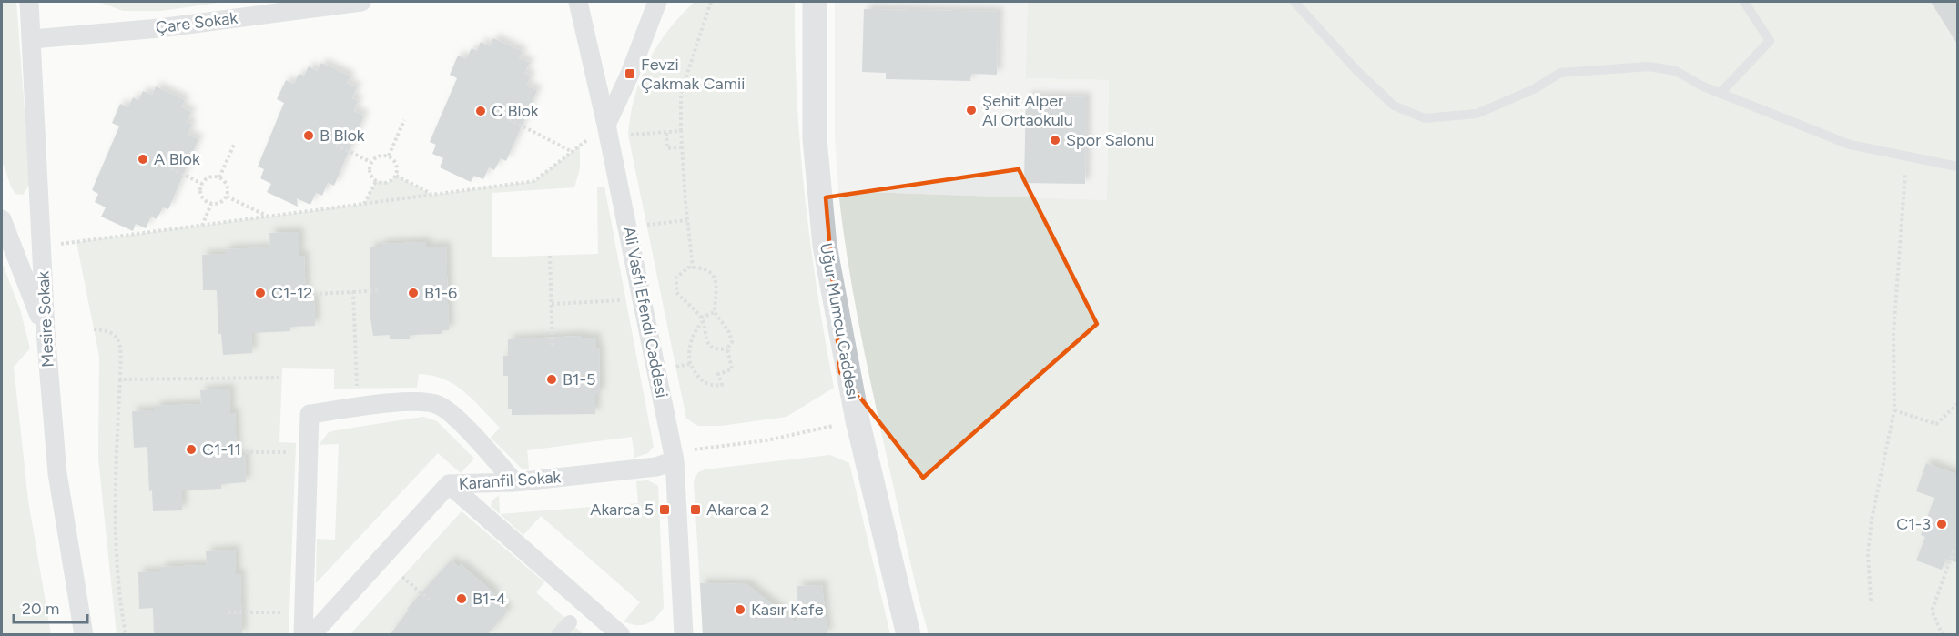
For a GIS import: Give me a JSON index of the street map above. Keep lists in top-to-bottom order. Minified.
{"streets":{"street":["Çare Sokak","Ali Vasfi Efendi Caddesi","Mesire Sokak","Uğur Mumcu Caddesi","Karanfil Sokak"]},"crossings":[["Çare Sokak","Mesire Sokak"],["Ali Vasfi Efendi Caddesi","Karanfil Sokak"]],"places":{"transit":["Fevzi Çakmak Camii","Akarca 5","Akarca 2"],"other":["Şehit Alper Al Ortaokulu","C Blok","B Blok","Spor Salonu","A Blok","C1-12","B1-6","B1-5","C1-11","C1-3","B1-4","Kasır Kafe"]},"scale_bar":"20 m"}
